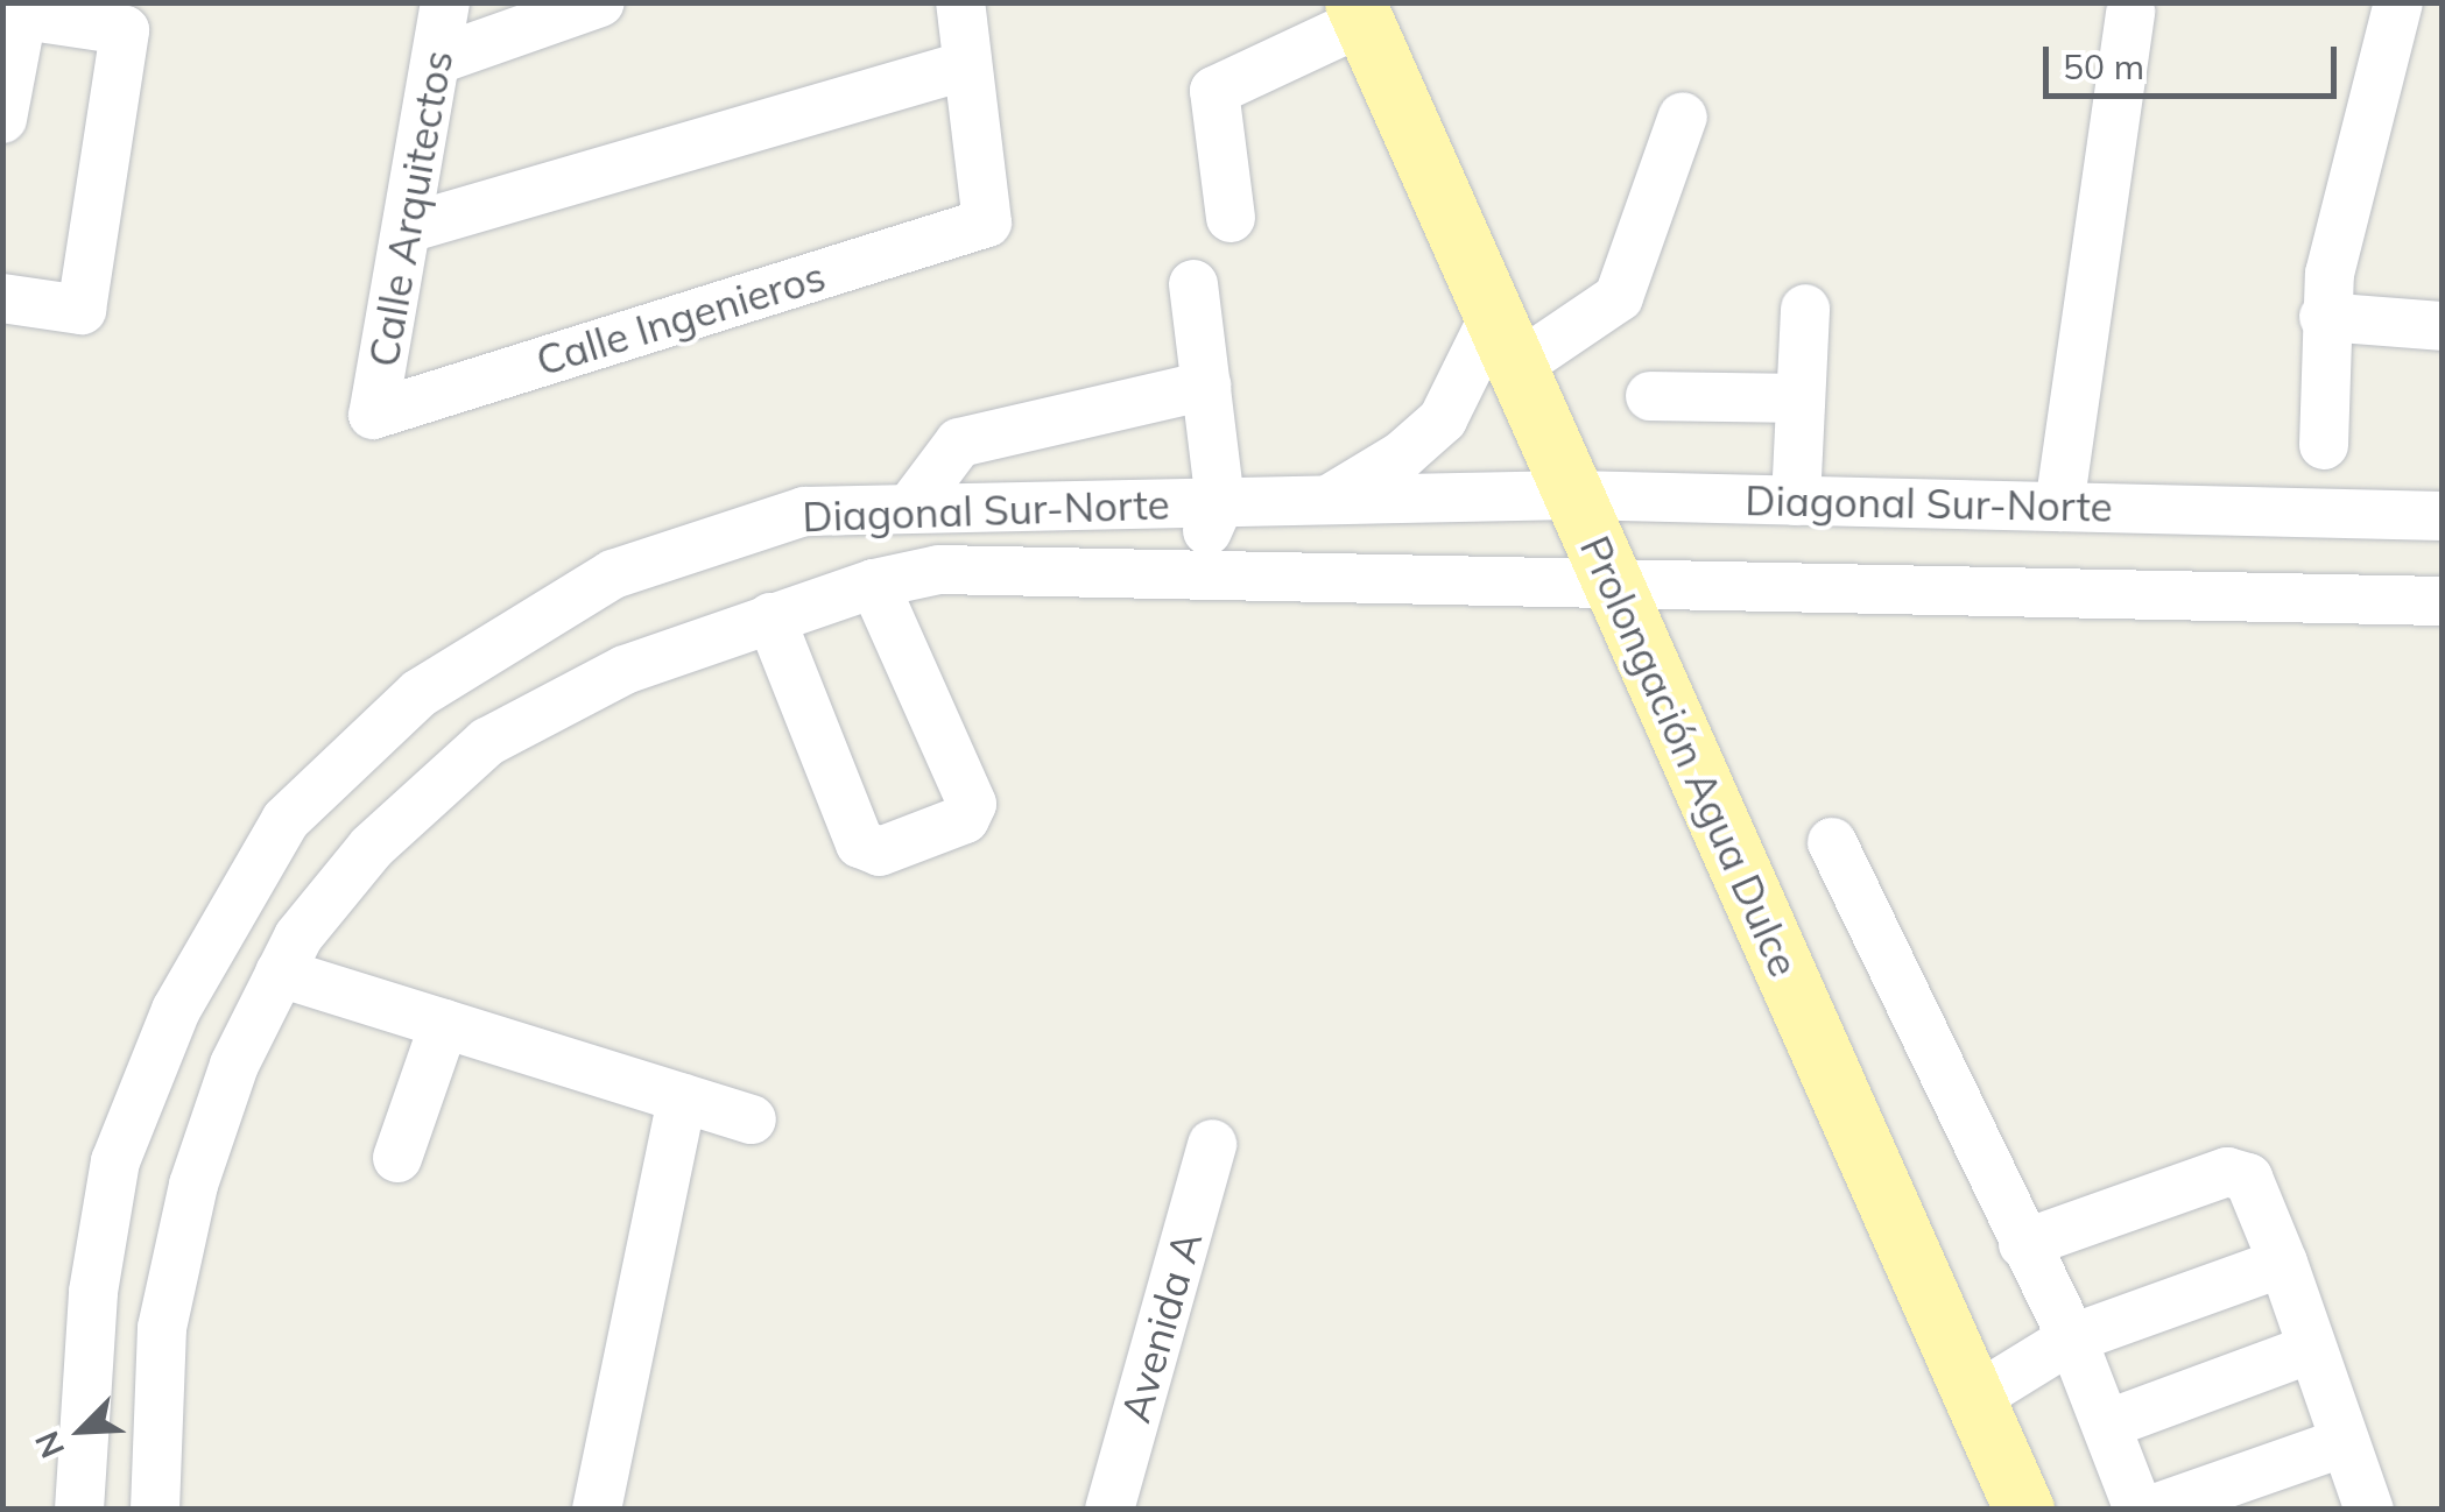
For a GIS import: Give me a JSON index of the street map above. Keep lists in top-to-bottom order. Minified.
{"streets":{"main road":["Prolongación Agua Dulce"],"street":["Calle Arquitectos","Calle Ingenieros","Diagonal Sur-Norte","Avenida A"]},"crossings":[["Calle Arquitectos","Calle Ingenieros"],["Diagonal Sur-Norte","Prolongación Agua Dulce"]],"scale_bar":"50 m","north":"bottom left"}
